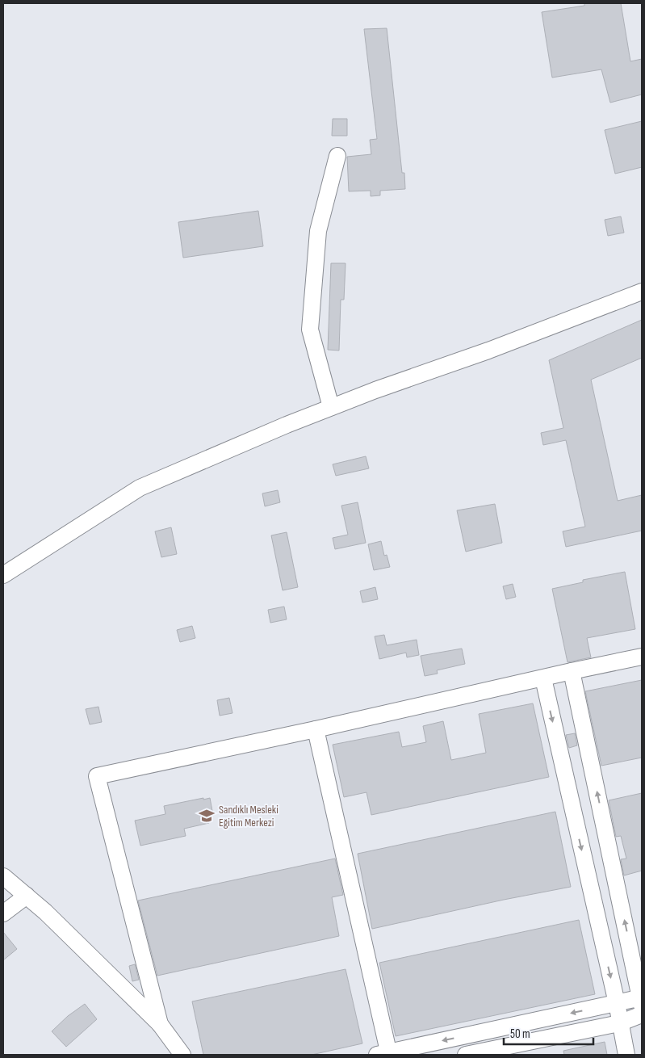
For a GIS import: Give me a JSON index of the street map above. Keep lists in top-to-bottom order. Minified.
{"places":{"school or university":["Sandıklı Mesleki Eğitim Merkezi"]},"scale_bar":"50 m"}
